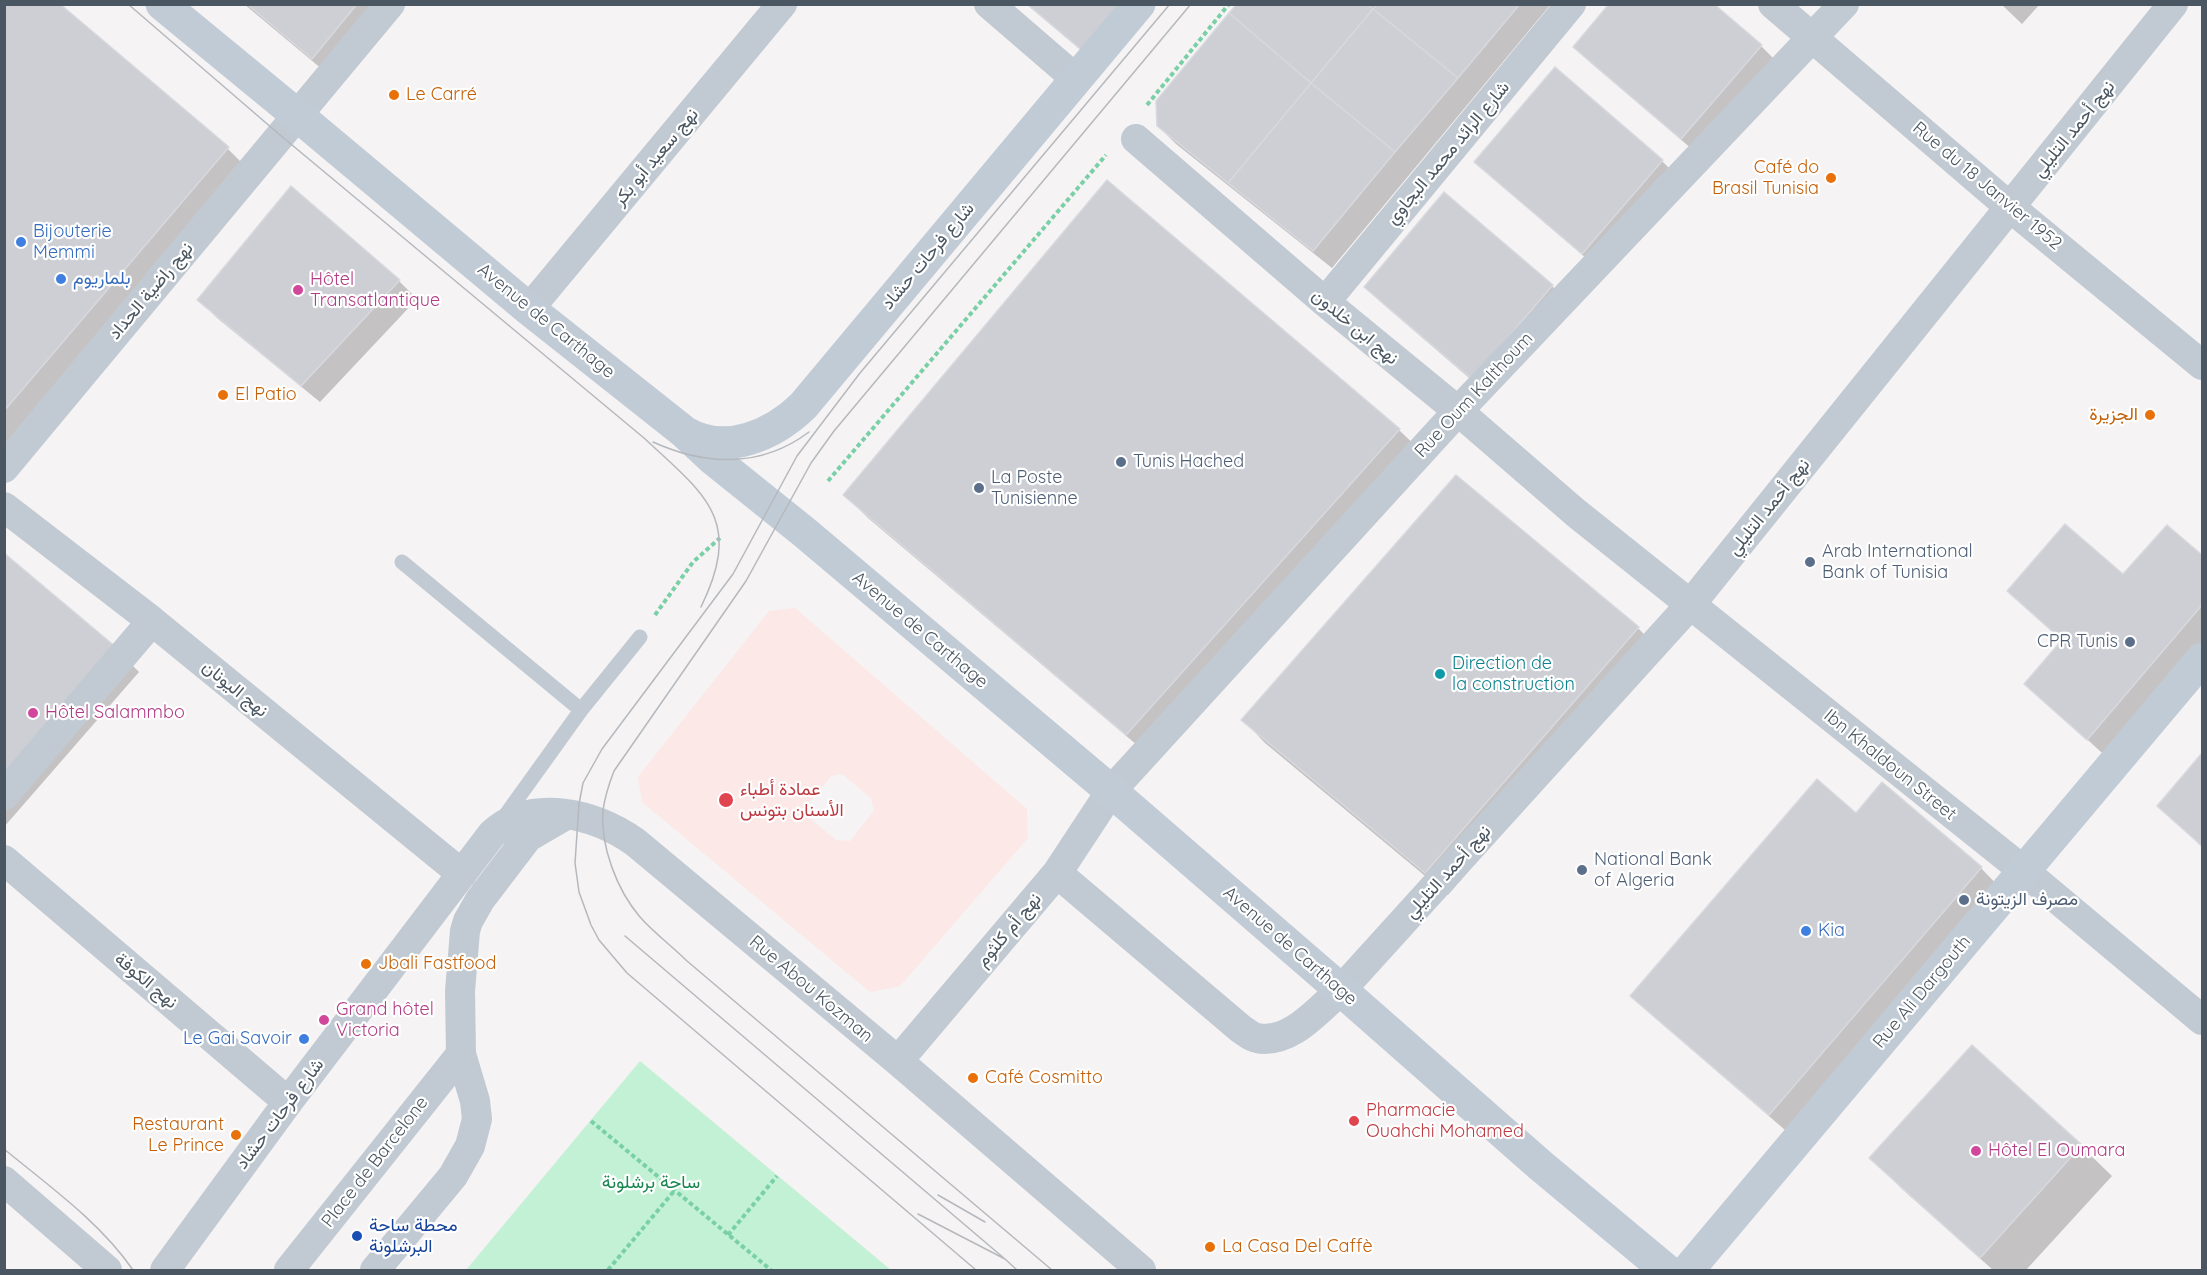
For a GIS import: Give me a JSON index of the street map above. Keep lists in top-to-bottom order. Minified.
{"streets":{"street":["نهج أحمد التليلي","شارع الرائد محمد البجاوي","نهج سعيد أبو بكر","Rue du 18 Janvier 1952","شارع فرحات حشاد","نهج راضية الحداد","Avenue de Carthage","نهج ابن خلدون","Rue Oum Kalthoum","نهج اليونان","Ibn Khaldoun Street","نهج أم كلثوم","نهج الكوفة","Rue Abou Kozman","Rue Ali Dargouth","Place de Barcelone"]},"crossings":[["نهج أحمد التليلي","Rue du 18 Janvier 1952"],["نهج أحمد التليلي","Avenue de Carthage"],["نهج أحمد التليلي","Ibn Khaldoun Street"],["نهج أحمد التليلي","نهج أم كلثوم"],["شارع الرائد محمد البجاوي","نهج ابن خلدون"],["نهج سعيد أبو بكر","Avenue de Carthage"],["Rue du 18 Janvier 1952","Rue Oum Kalthoum"],["شارع فرحات حشاد","Avenue de Carthage"],["شارع فرحات حشاد","نهج اليونان"],["شارع فرحات حشاد","نهج الكوفة"],["شارع فرحات حشاد","Rue Abou Kozman"],["نهج راضية الحداد","Avenue de Carthage"],["Avenue de Carthage","Rue Oum Kalthoum"],["Avenue de Carthage","نهج أم كلثوم"],["نهج ابن خلدون","Rue Oum Kalthoum"],["نهج ابن خلدون","Ibn Khaldoun Street"],["Rue Oum Kalthoum","نهج أم كلثوم"],["نهج اليونان","Rue Abou Kozman"],["Ibn Khaldoun Street","Rue Ali Dargouth"],["نهج أم كلثوم","Rue Abou Kozman"]],"parks":["ساحة برشلونة"],"places":["Le Carré","Café do Brasil Tunisia","Bijouterie Memmi","بلماريوم","Hôtel Transatlantique","El Patio","الجزيرة","Tunis Hached","La Poste Tunisienne","Arab International Bank of Tunisia","CPR Tunis","Direction de la construction","Hôtel Salammbo","عمادة أطباء الأسنان بتونس","National Bank of Algeria","مصرف الزيتونة","Kia","Jbali Fastfood","Grand hôtel Victoria","Le Gai Savoir","Café Cosmitto","Pharmacie Ouahchi Mohamed","Restaurant Le Prince","Hôtel El Oumara","محطة ساحة البرشلونة","La Casa Del Caffè"]}
